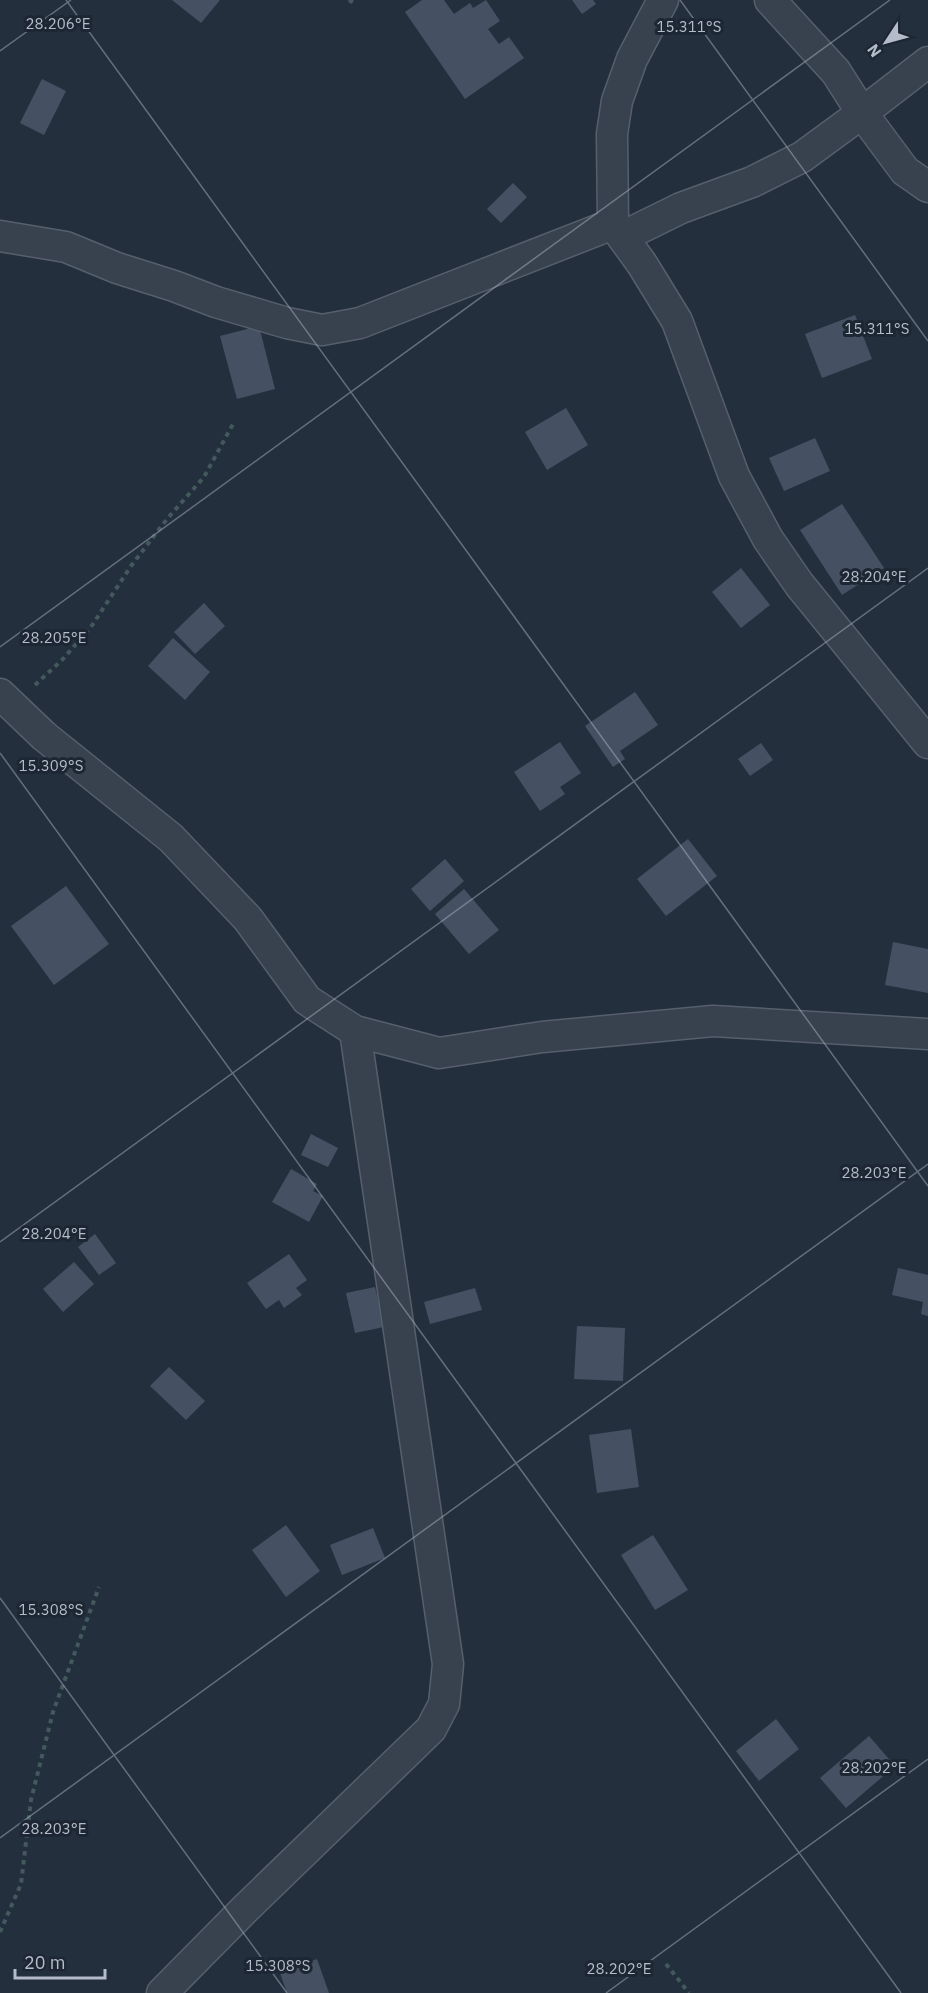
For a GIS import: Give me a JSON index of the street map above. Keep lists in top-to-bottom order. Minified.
{"scale_bar":"20 m","north":"bottom left","coordinates":["28.206°E","15.311°S","28.204°E","28.205°E","15.309°S","28.203°E","15.308°S","28.202°E"]}
